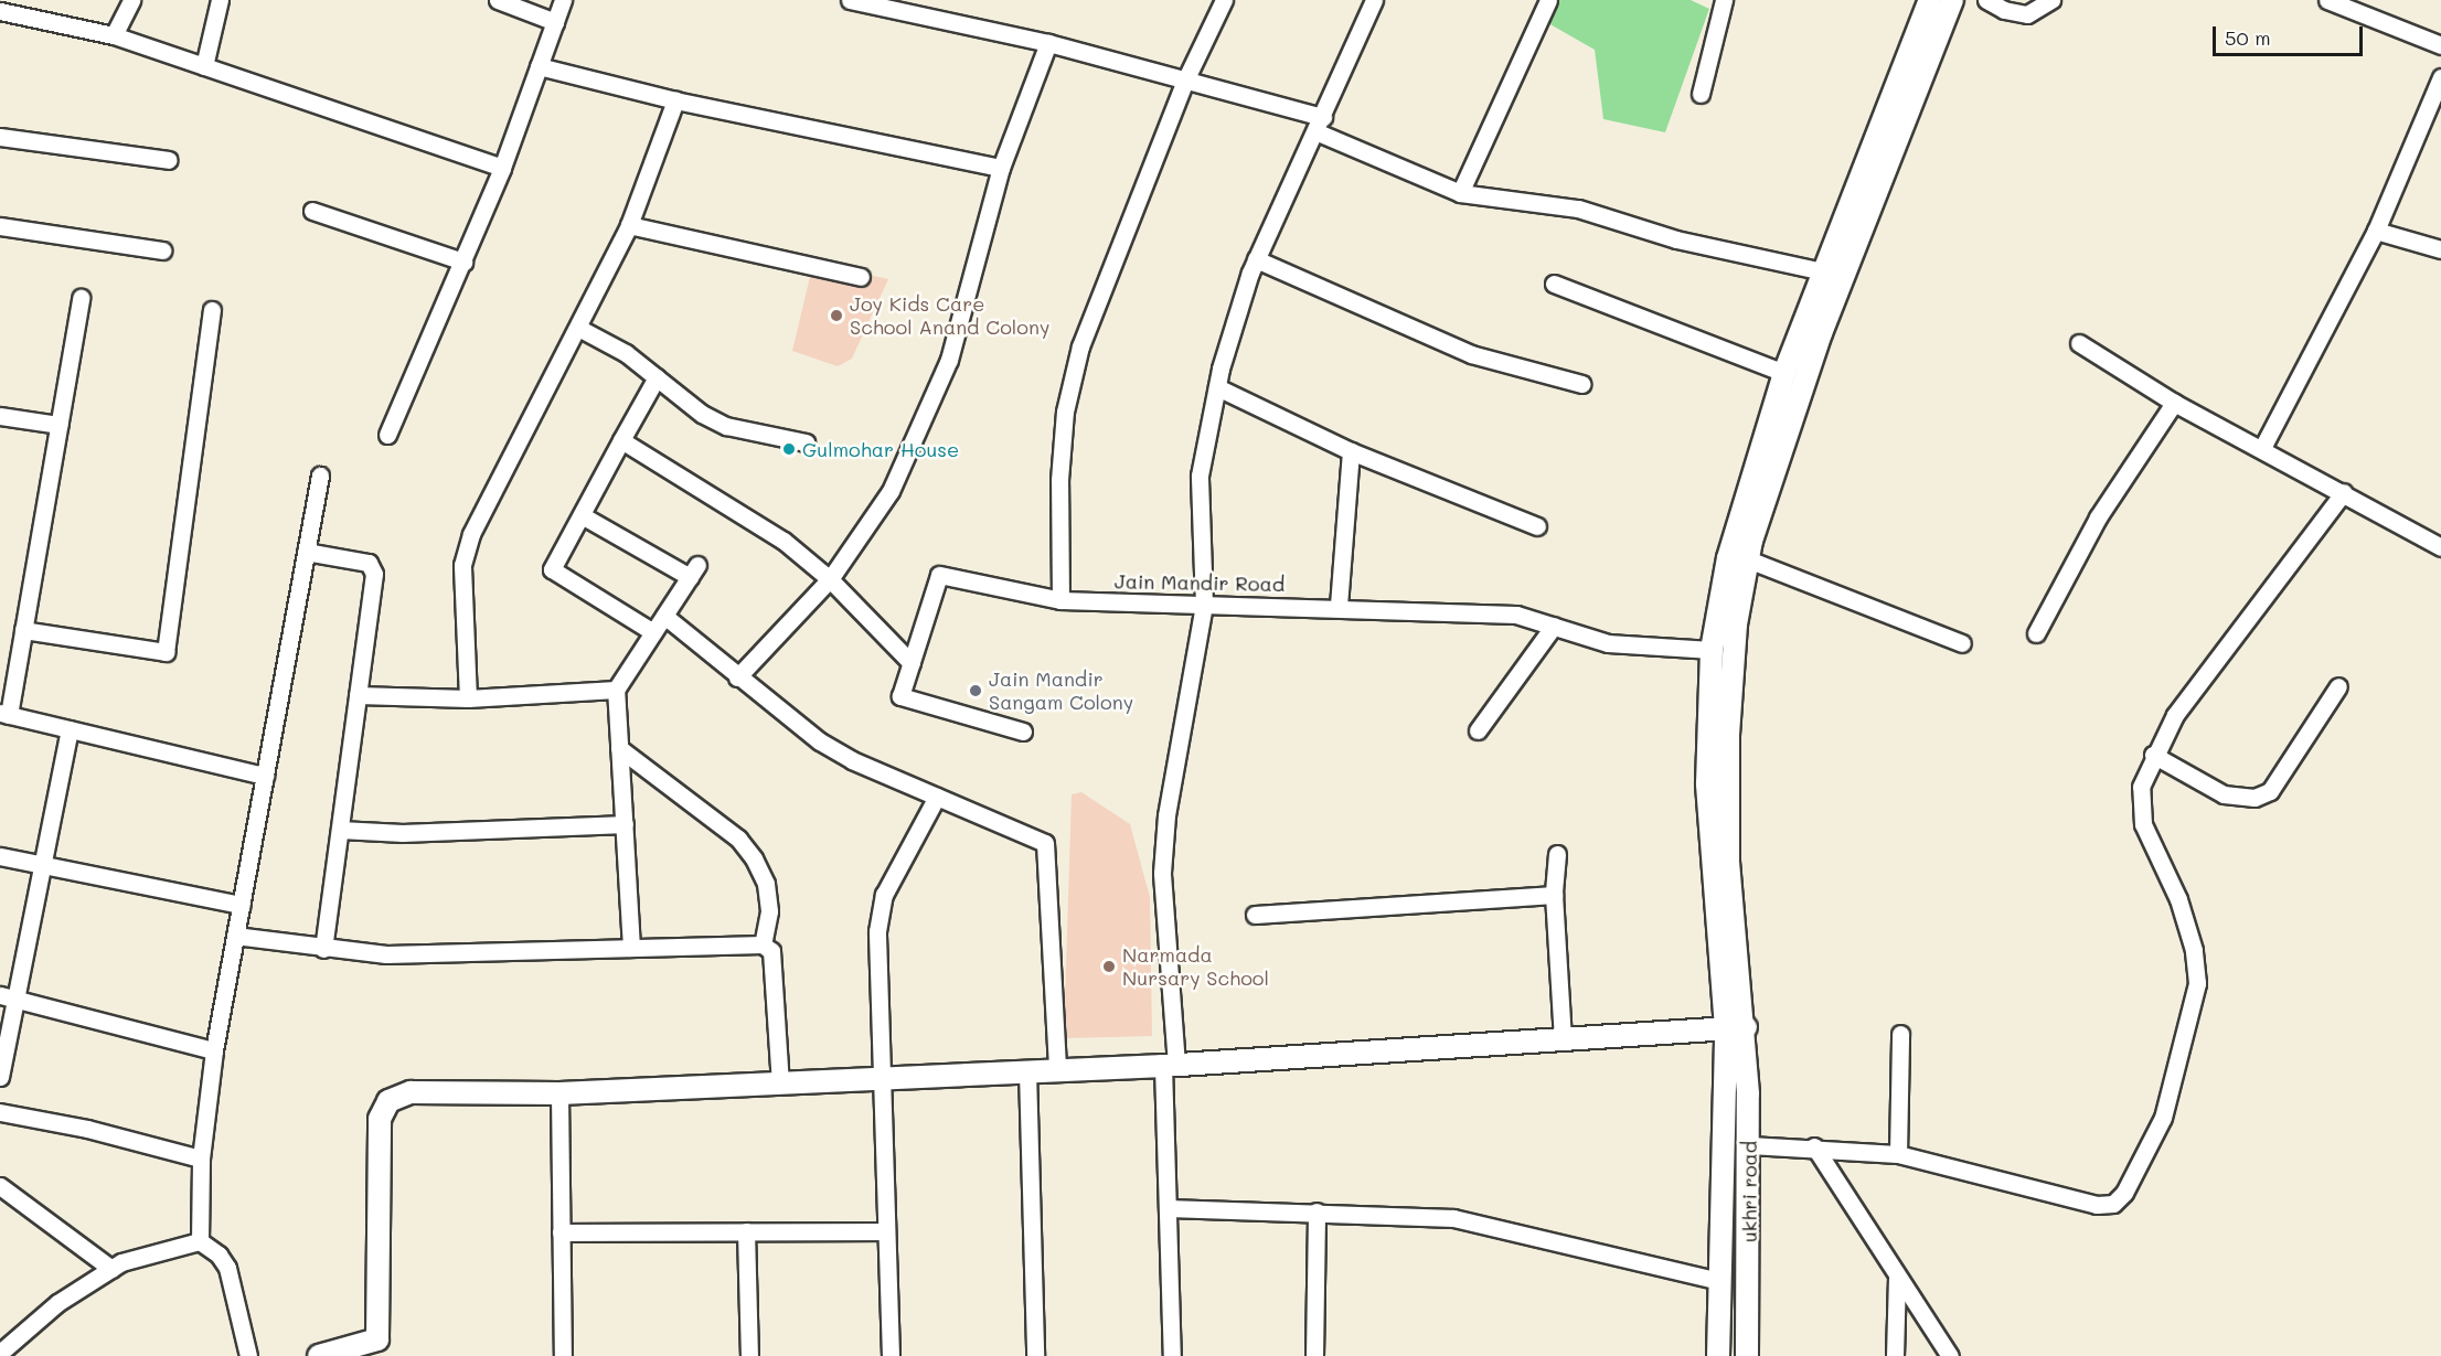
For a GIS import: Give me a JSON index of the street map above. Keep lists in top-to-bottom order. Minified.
{"streets":{"street":["Jain Mandir Road","ukhri road"]},"places":["Joy Kids Care School Anand Colony","Gulmohar House","Jain Mandir Sangam Colony","Narmada Nursary School"],"scale_bar":"50 m"}
